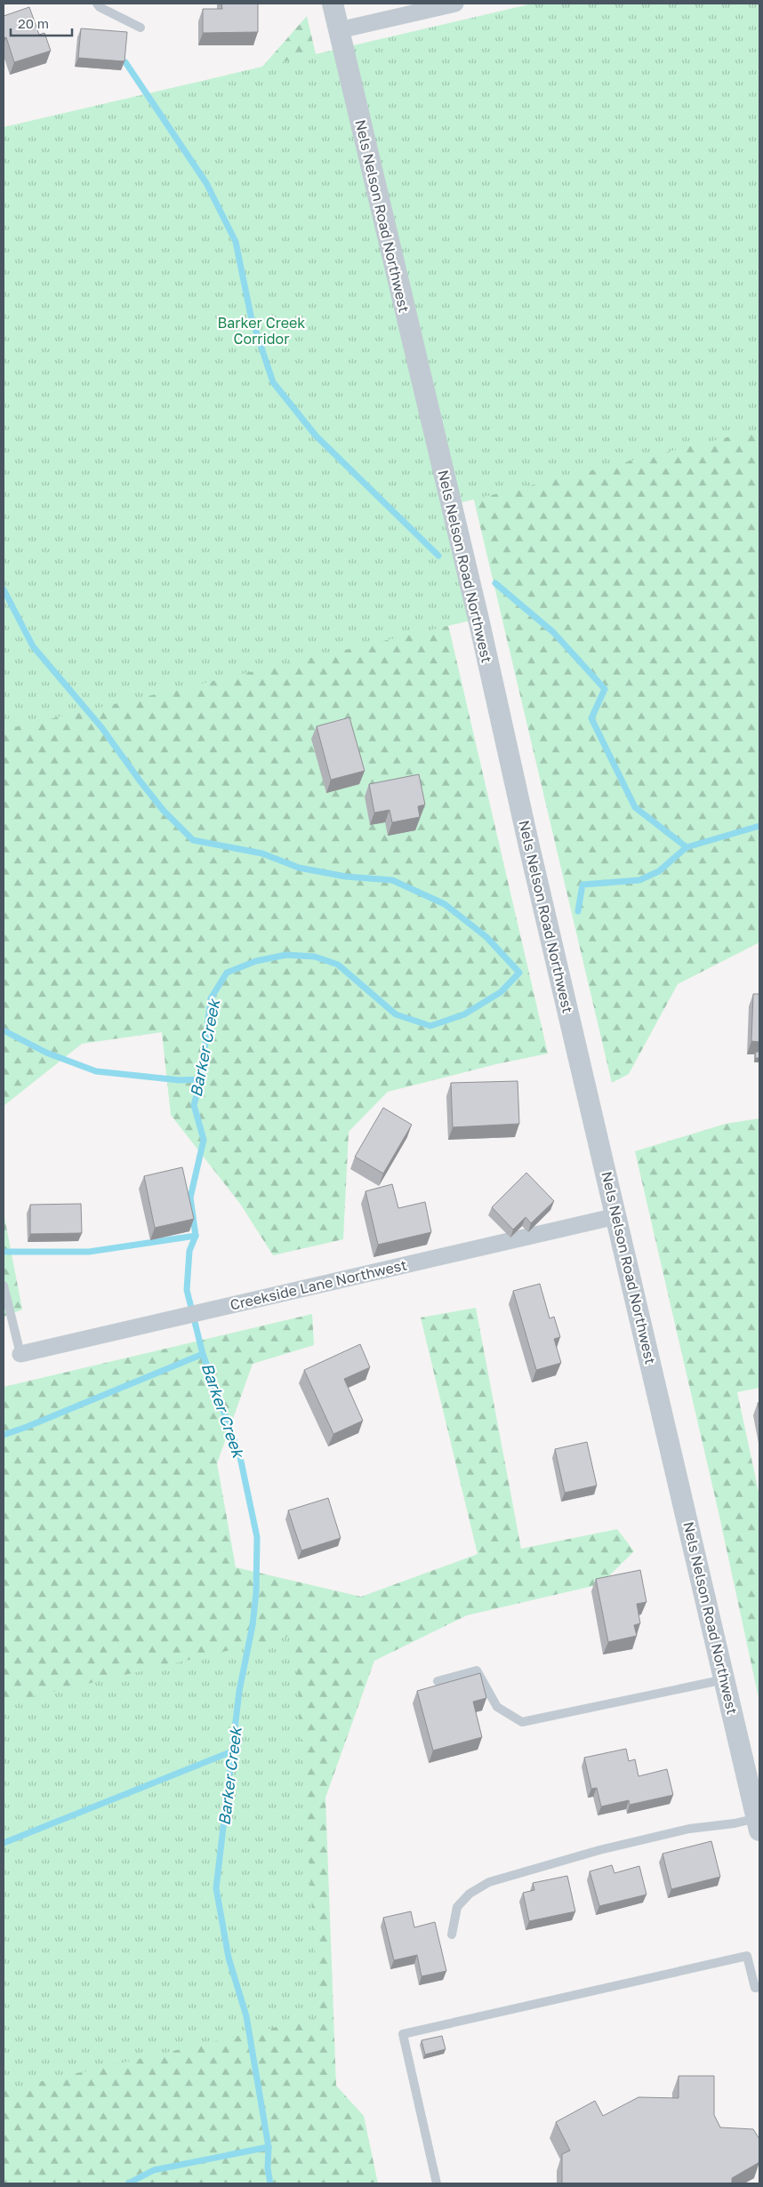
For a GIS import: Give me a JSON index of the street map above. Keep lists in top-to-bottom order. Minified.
{"streets":{"street":["Nels Nelson Road Northwest","Creekside Lane Northwest"]},"crossings":[["Nels Nelson Road Northwest","Creekside Lane Northwest"]],"water":["Barker Creek"],"parks":["Barker Creek Corridor"],"scale_bar":"20 m"}
